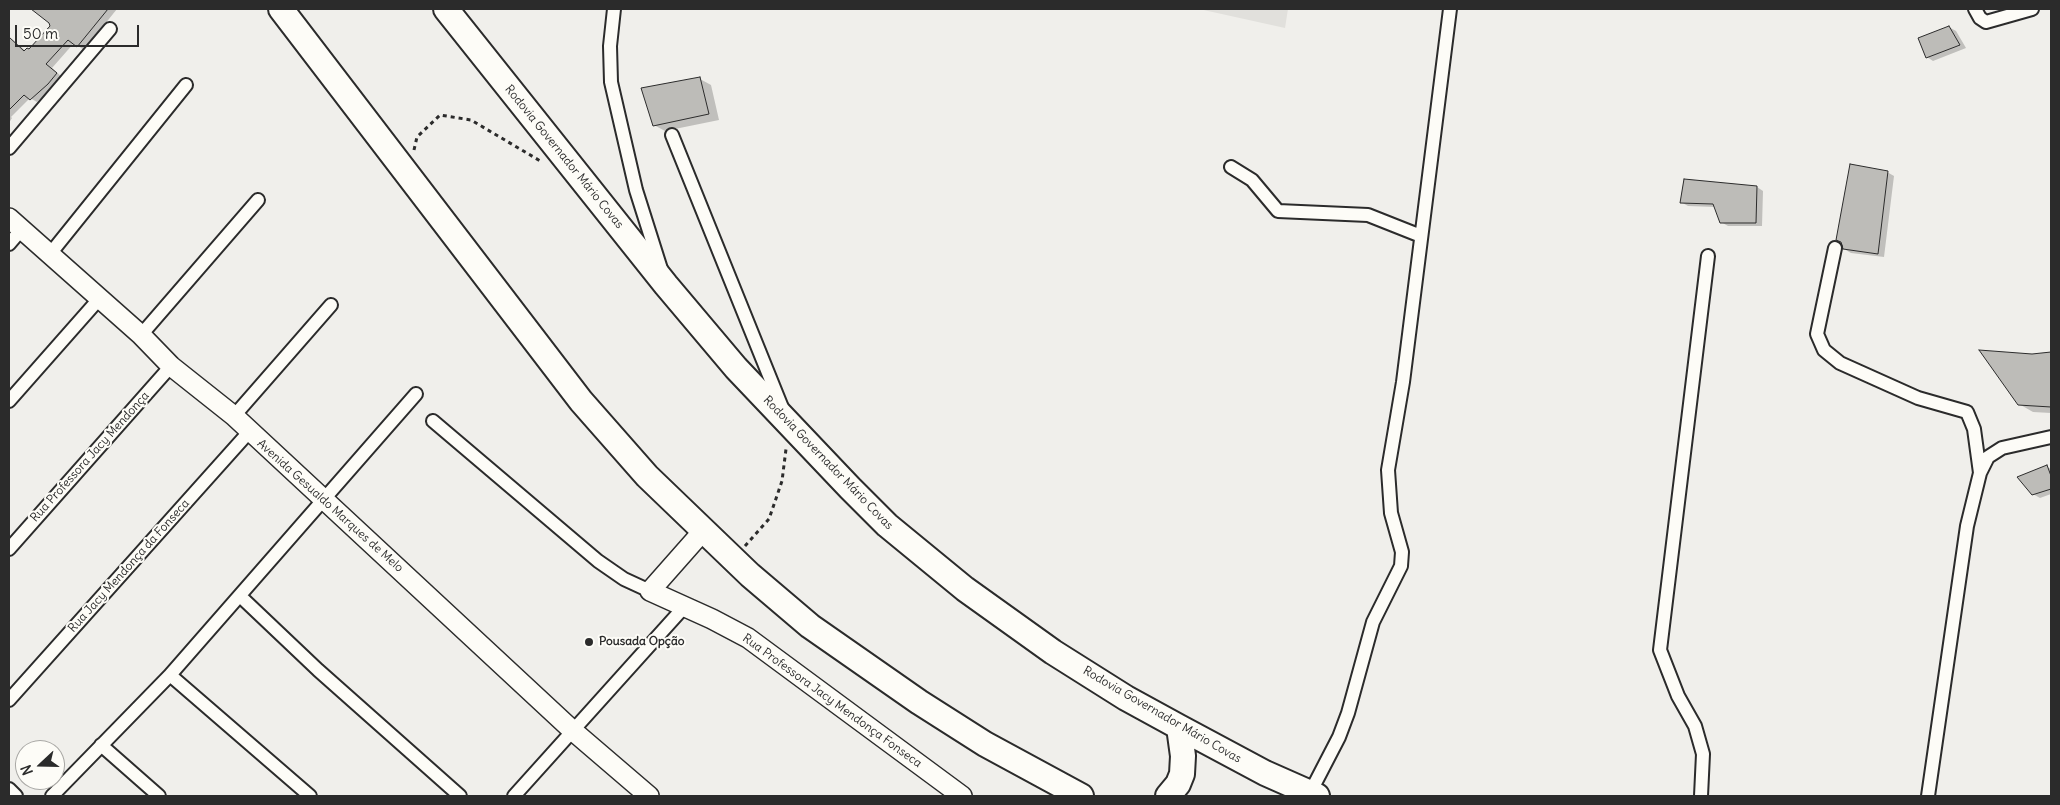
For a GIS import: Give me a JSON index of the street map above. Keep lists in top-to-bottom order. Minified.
{"streets":{"highway":["Rodovia Governador Mário Covas"],"street":["Rua Professora Jacy Mendonça","Avenida Gesualdo Marques de Melo","Rua Jacy Mendonça da Fonseca","Rua Professora Jacy Mendonça Fonseca"]},"crossings":[["Rua Professora Jacy Mendonça","Avenida Gesualdo Marques de Melo"],["Avenida Gesualdo Marques de Melo","Rua Jacy Mendonça da Fonseca"]],"places":["Pousada Opção"],"scale_bar":"50 m","north":"left"}
